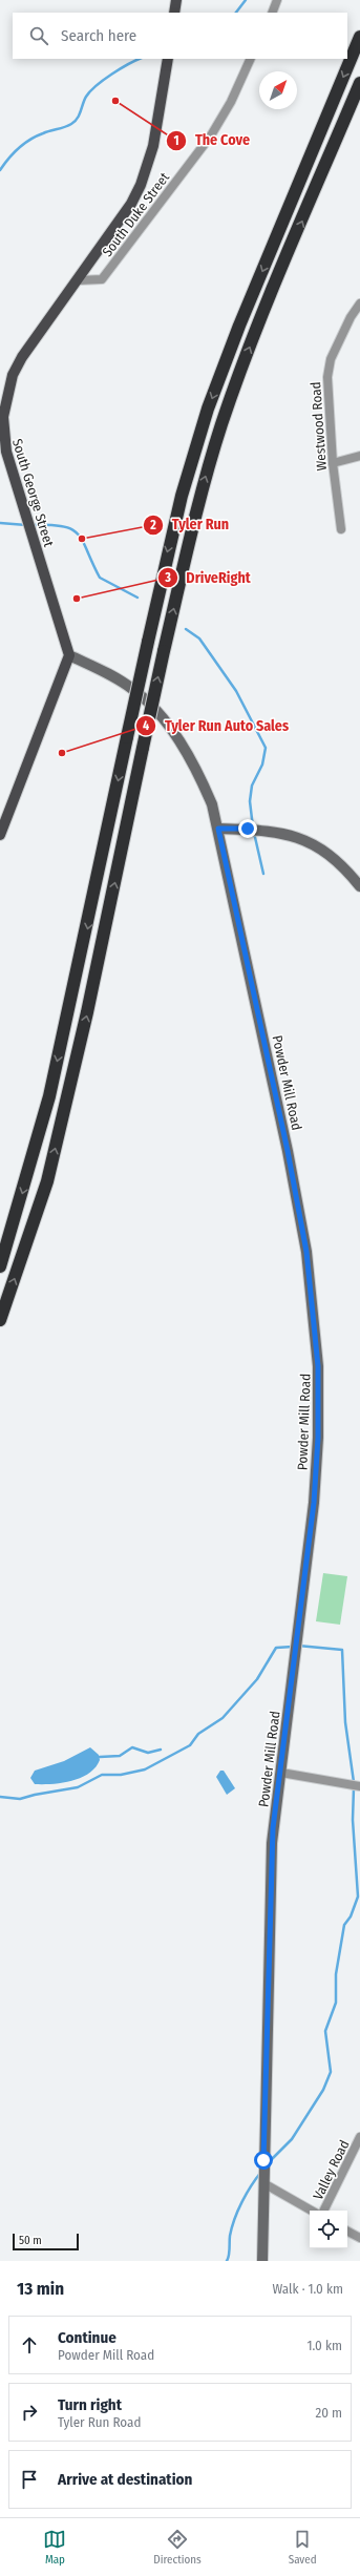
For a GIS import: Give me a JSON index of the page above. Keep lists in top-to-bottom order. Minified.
{"streets":{"main road":["South George Street"],"street":["South Duke Street","Westwood Road","Powder Mill Road","Valley Road"]},"crossings":[["South Duke Street","South George Street"],["South George Street","Powder Mill Road"]],"places":["The Cove","Tyler Run","DriveRight","Tyler Run Auto Sales"],"scale_bar":"50 m","north":"top right","page":{"search":"Search here","scale":"50 m","heading":["13 min","Walk · 1.0 km"],"list":[["Continue","Powder Mill Road","1.0 km"],["Turn right","Tyler Run Road","20 m"],"Arrive at destination"],"nav":["Map","Directions","Saved"]}}
